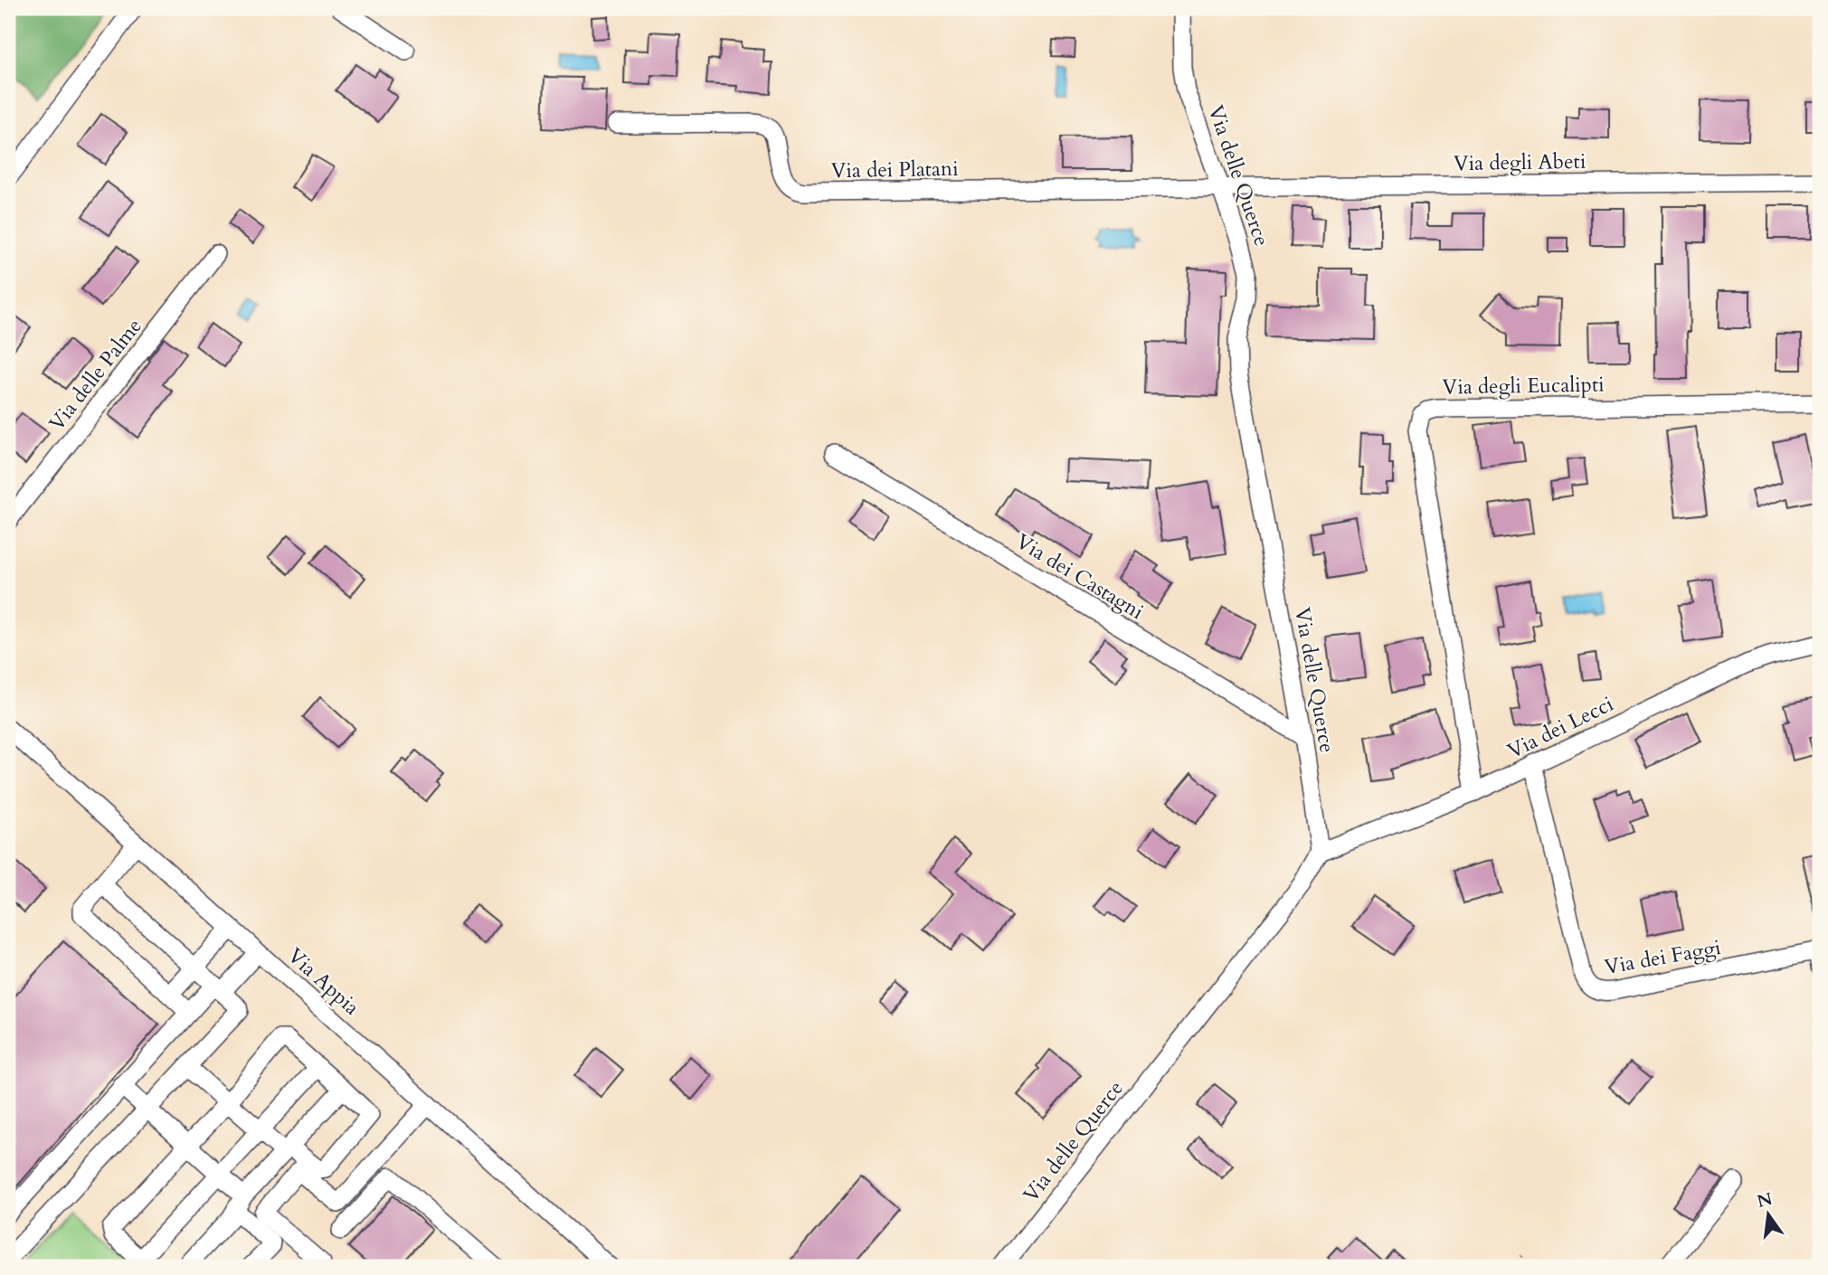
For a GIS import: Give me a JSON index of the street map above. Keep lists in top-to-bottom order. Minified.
{"streets":{"street":["Via degli Abeti","Via dei Platani","Via delle Querce","Via delle Palme","Via degli Eucalipti","Via dei Castagni","Via dei Lecci","Via dei Faggi","Via Appia"]},"crossings":[["Via degli Abeti","Via dei Platani"],["Via degli Abeti","Via delle Querce"],["Via dei Platani","Via delle Querce"],["Via delle Querce","Via dei Castagni"],["Via delle Querce","Via dei Lecci"],["Via degli Eucalipti","Via dei Lecci"],["Via dei Lecci","Via dei Faggi"]],"north":"top"}
